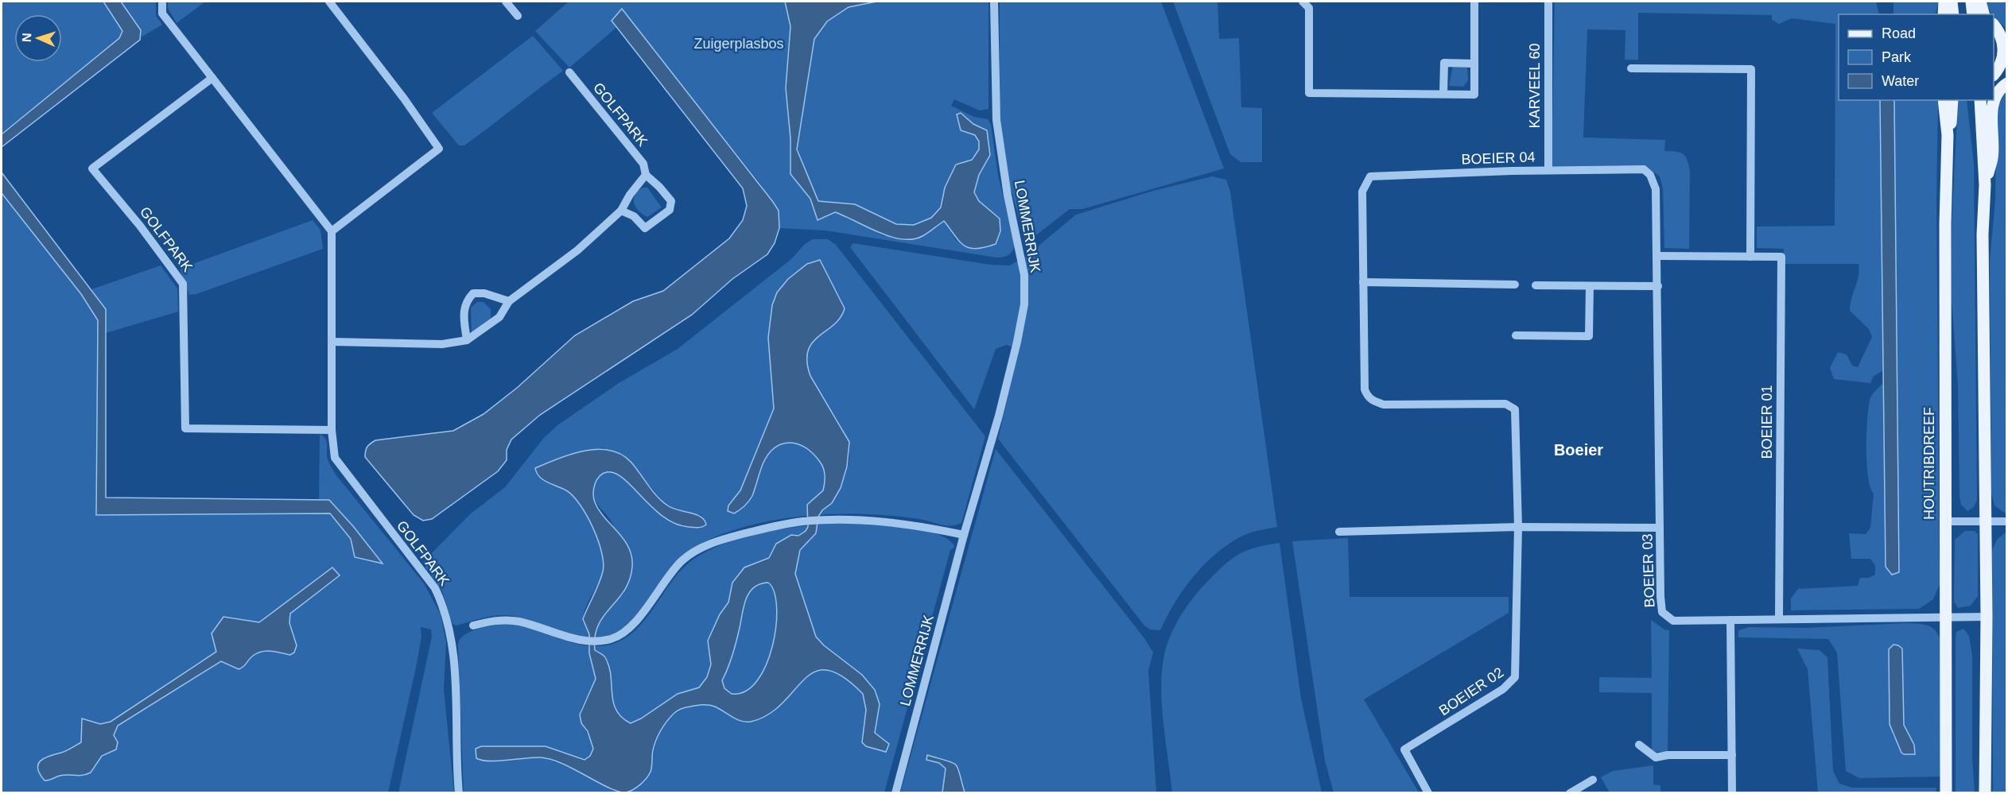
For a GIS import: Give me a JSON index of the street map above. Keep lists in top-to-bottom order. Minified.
{"streets":{"main road":["HOUTRIBDREEF"],"street":["KARVEEL 60","GOLFPARK","BOEIER 04","LOMMERRIJK","BOEIER 01","BOEIER 03","BOEIER 02"]},"crossings":[["KARVEEL 60","BOEIER 04"],["BOEIER 04","BOEIER 01"],["BOEIER 04","BOEIER 03"],["BOEIER 04","BOEIER 02"],["BOEIER 01","BOEIER 03"],["HOUTRIBDREEF","BOEIER 03"]],"districts":["Boeier"],"parks":["Zuigerplasbos"],"legend":["Road","Park","Water"],"north":"left"}
